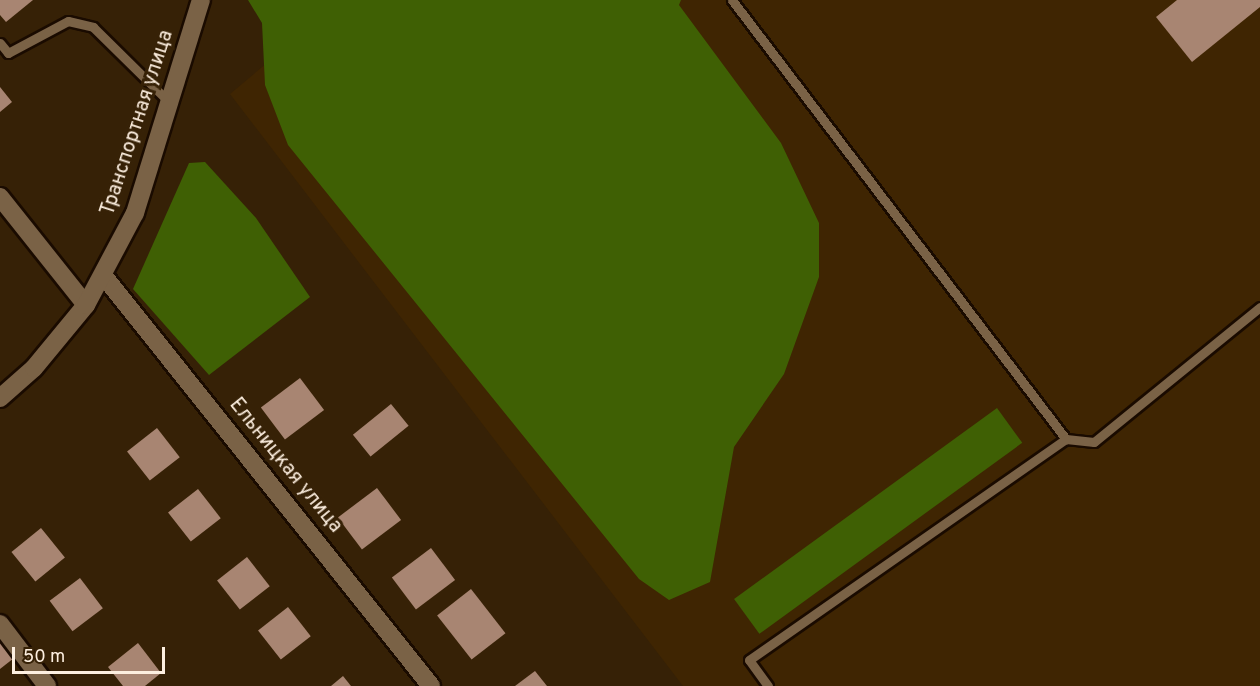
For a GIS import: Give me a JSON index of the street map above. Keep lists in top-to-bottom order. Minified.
{"streets":{"street":["Транспортная улица","Ельницкая улица"]},"crossings":[["Транспортная улица","Ельницкая улица"]],"scale_bar":"50 m"}
